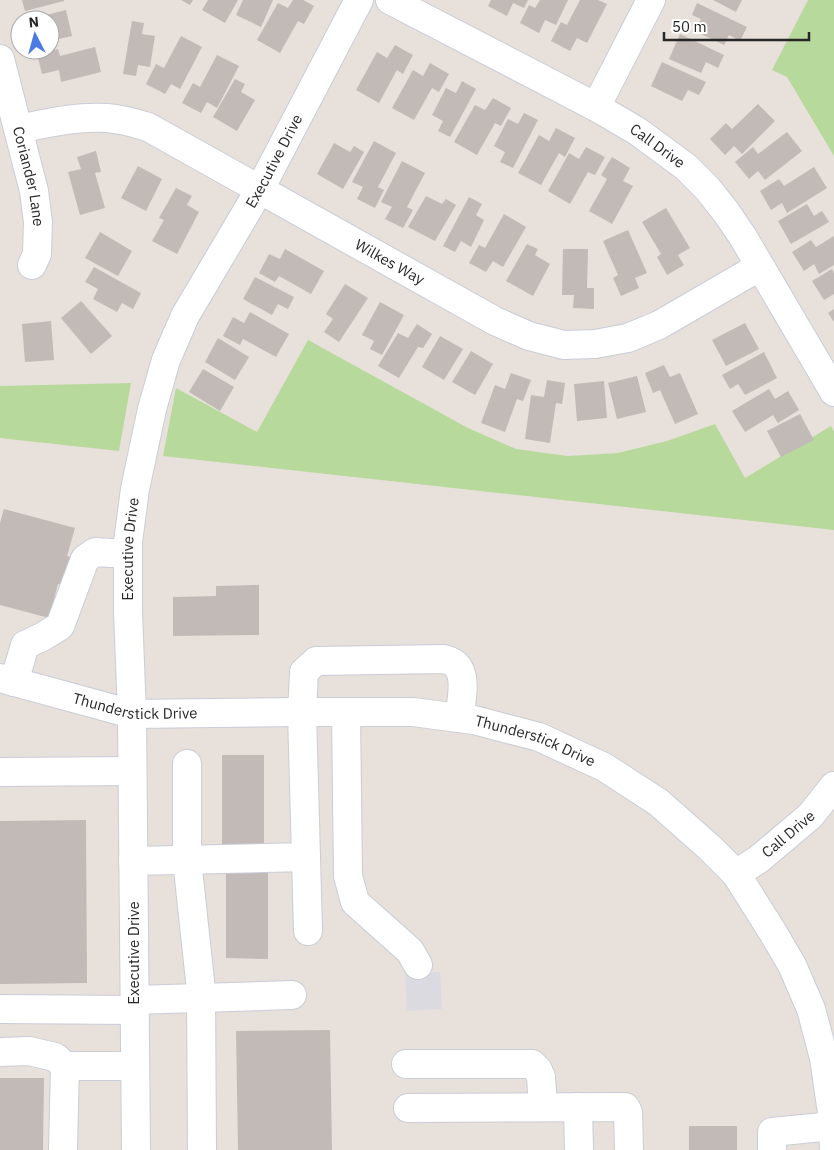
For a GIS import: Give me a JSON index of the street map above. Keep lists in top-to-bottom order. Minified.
{"streets":{"street":["Call Drive","Executive Drive","Coriander Lane","Wilkes Way","Thunderstick Drive"]},"crossings":[["Call Drive","Wilkes Way"],["Call Drive","Thunderstick Drive"],["Executive Drive","Wilkes Way"],["Executive Drive","Thunderstick Drive"],["Coriander Lane","Wilkes Way"]],"scale_bar":"50 m","north":"top"}
